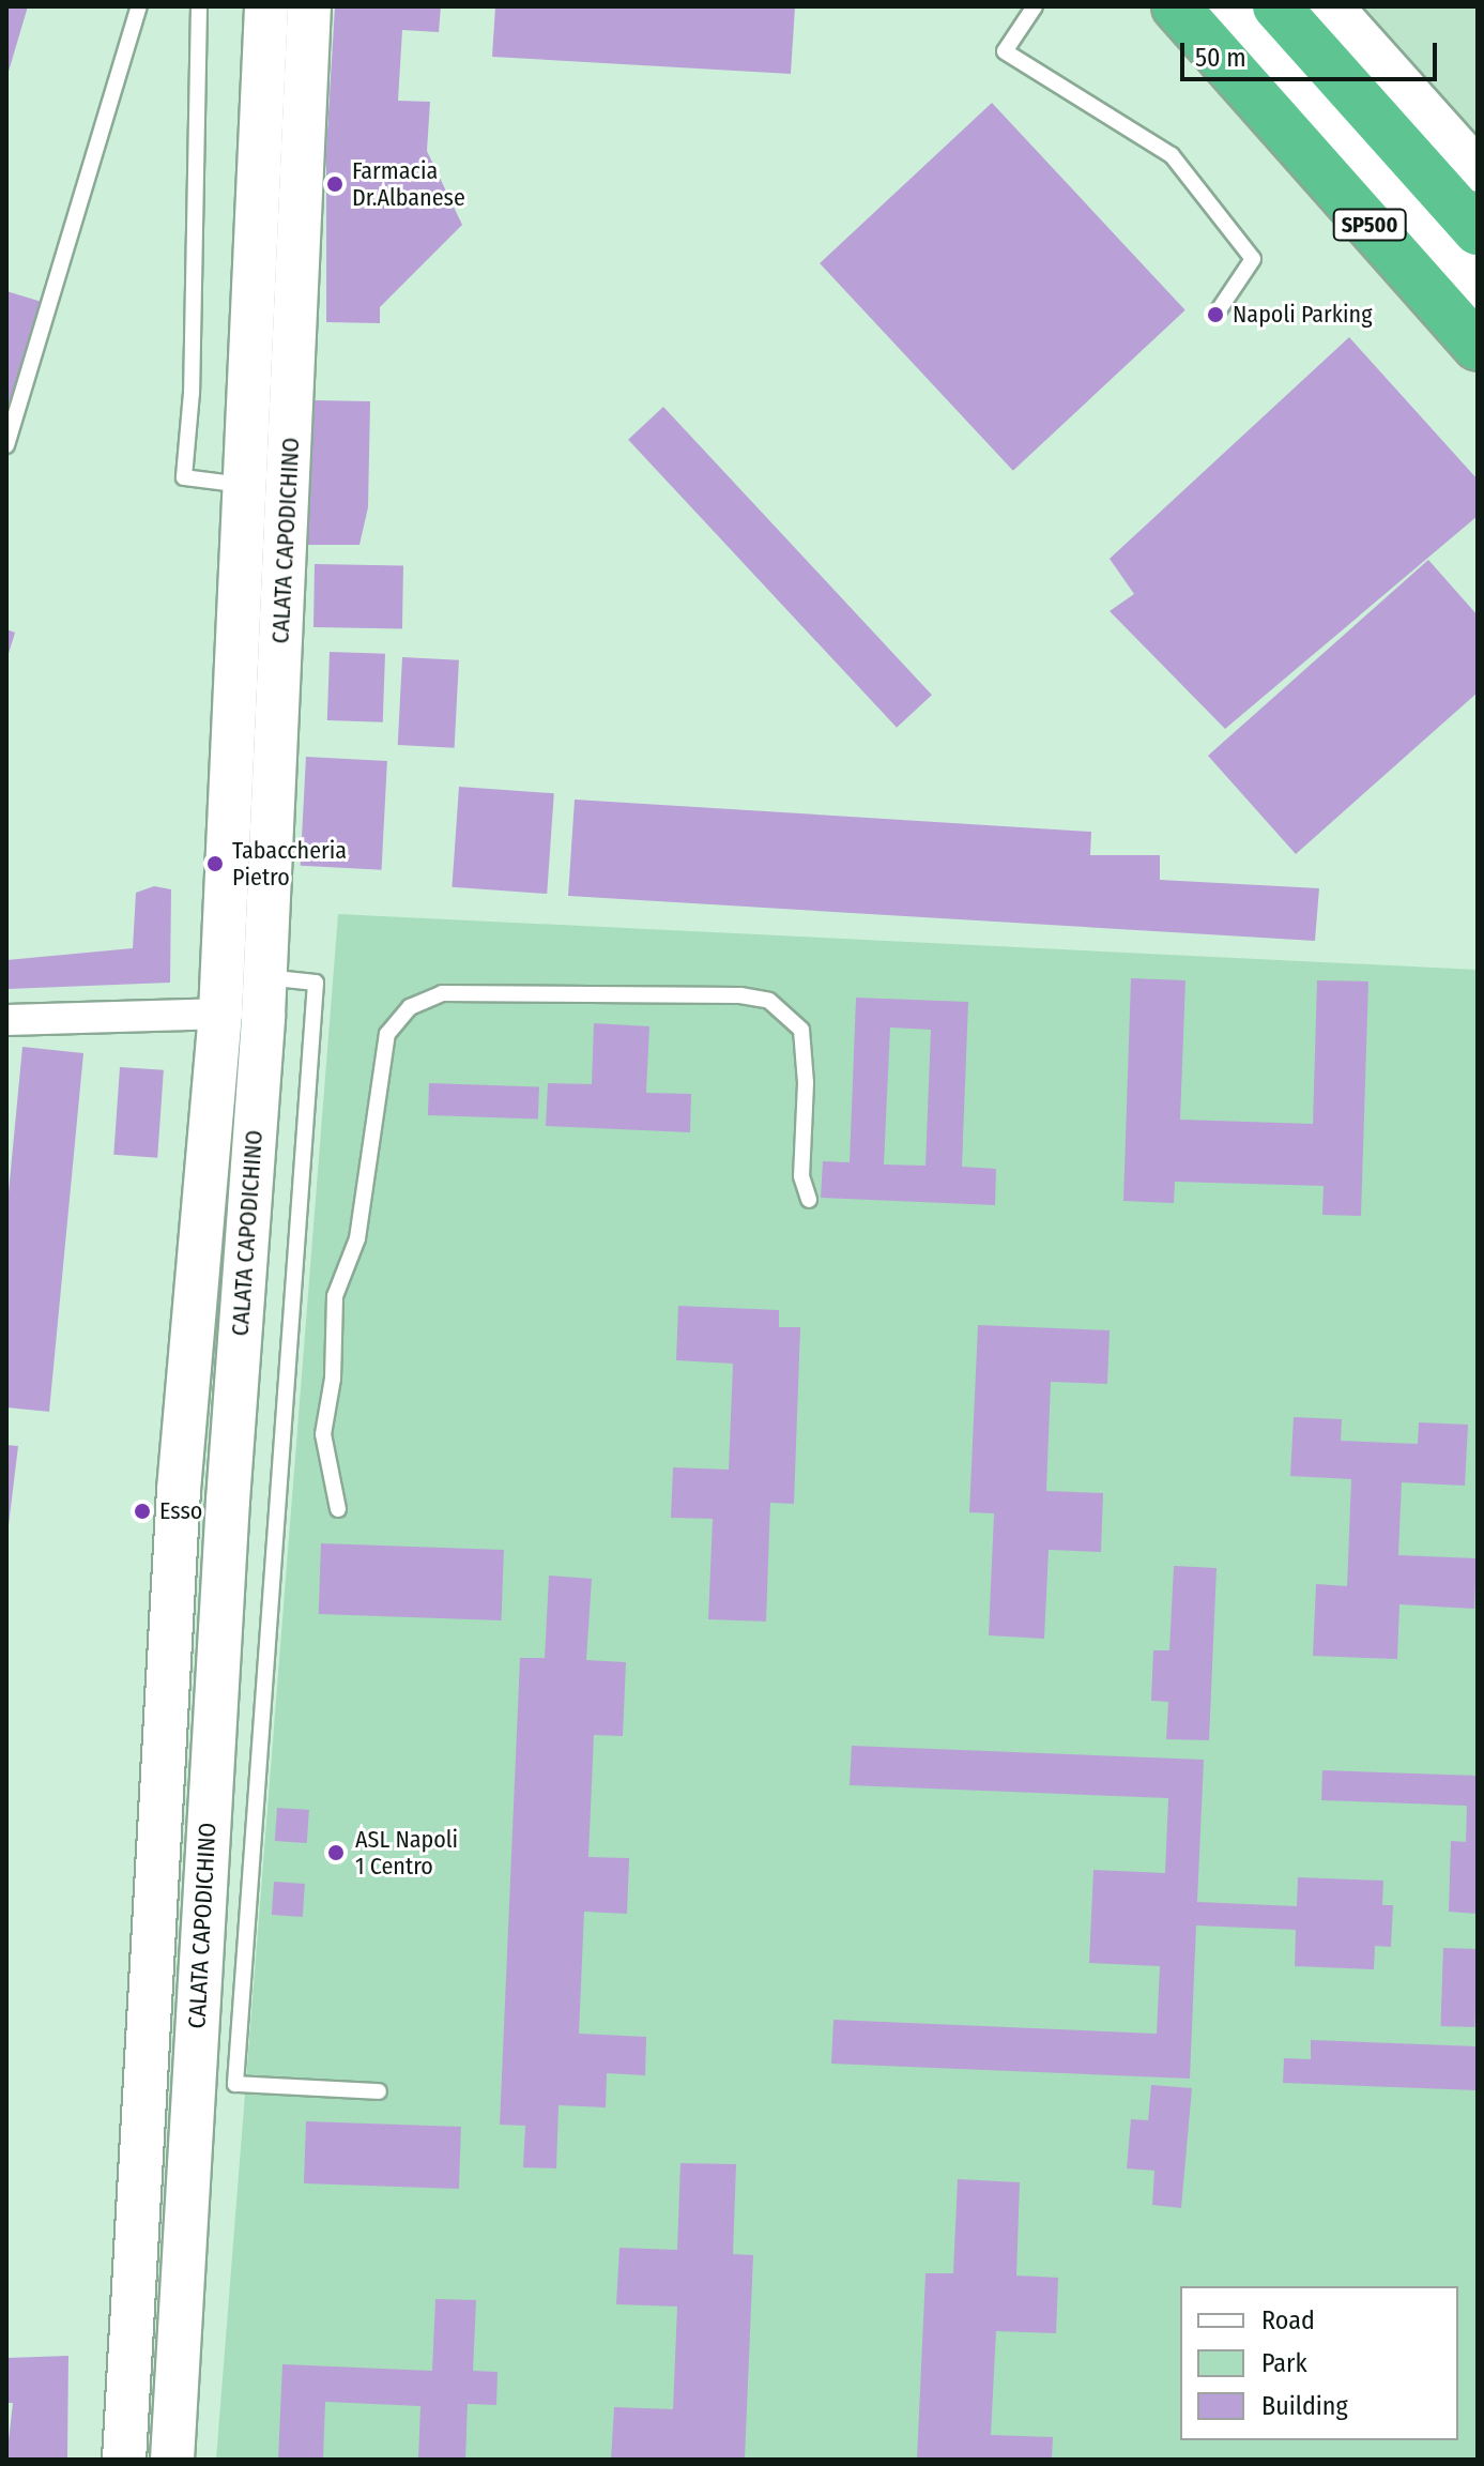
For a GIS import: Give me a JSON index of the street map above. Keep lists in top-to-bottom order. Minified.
{"streets":{"highway":["SP500"],"main road":["CALATA CAPODICHINO"]},"places":["Farmacia Dr.Albanese","Napoli Parking","Tabaccheria Pietro","Esso","ASL Napoli 1 Centro"],"legend":["Road","Park","Building"],"scale_bar":"50 m"}
